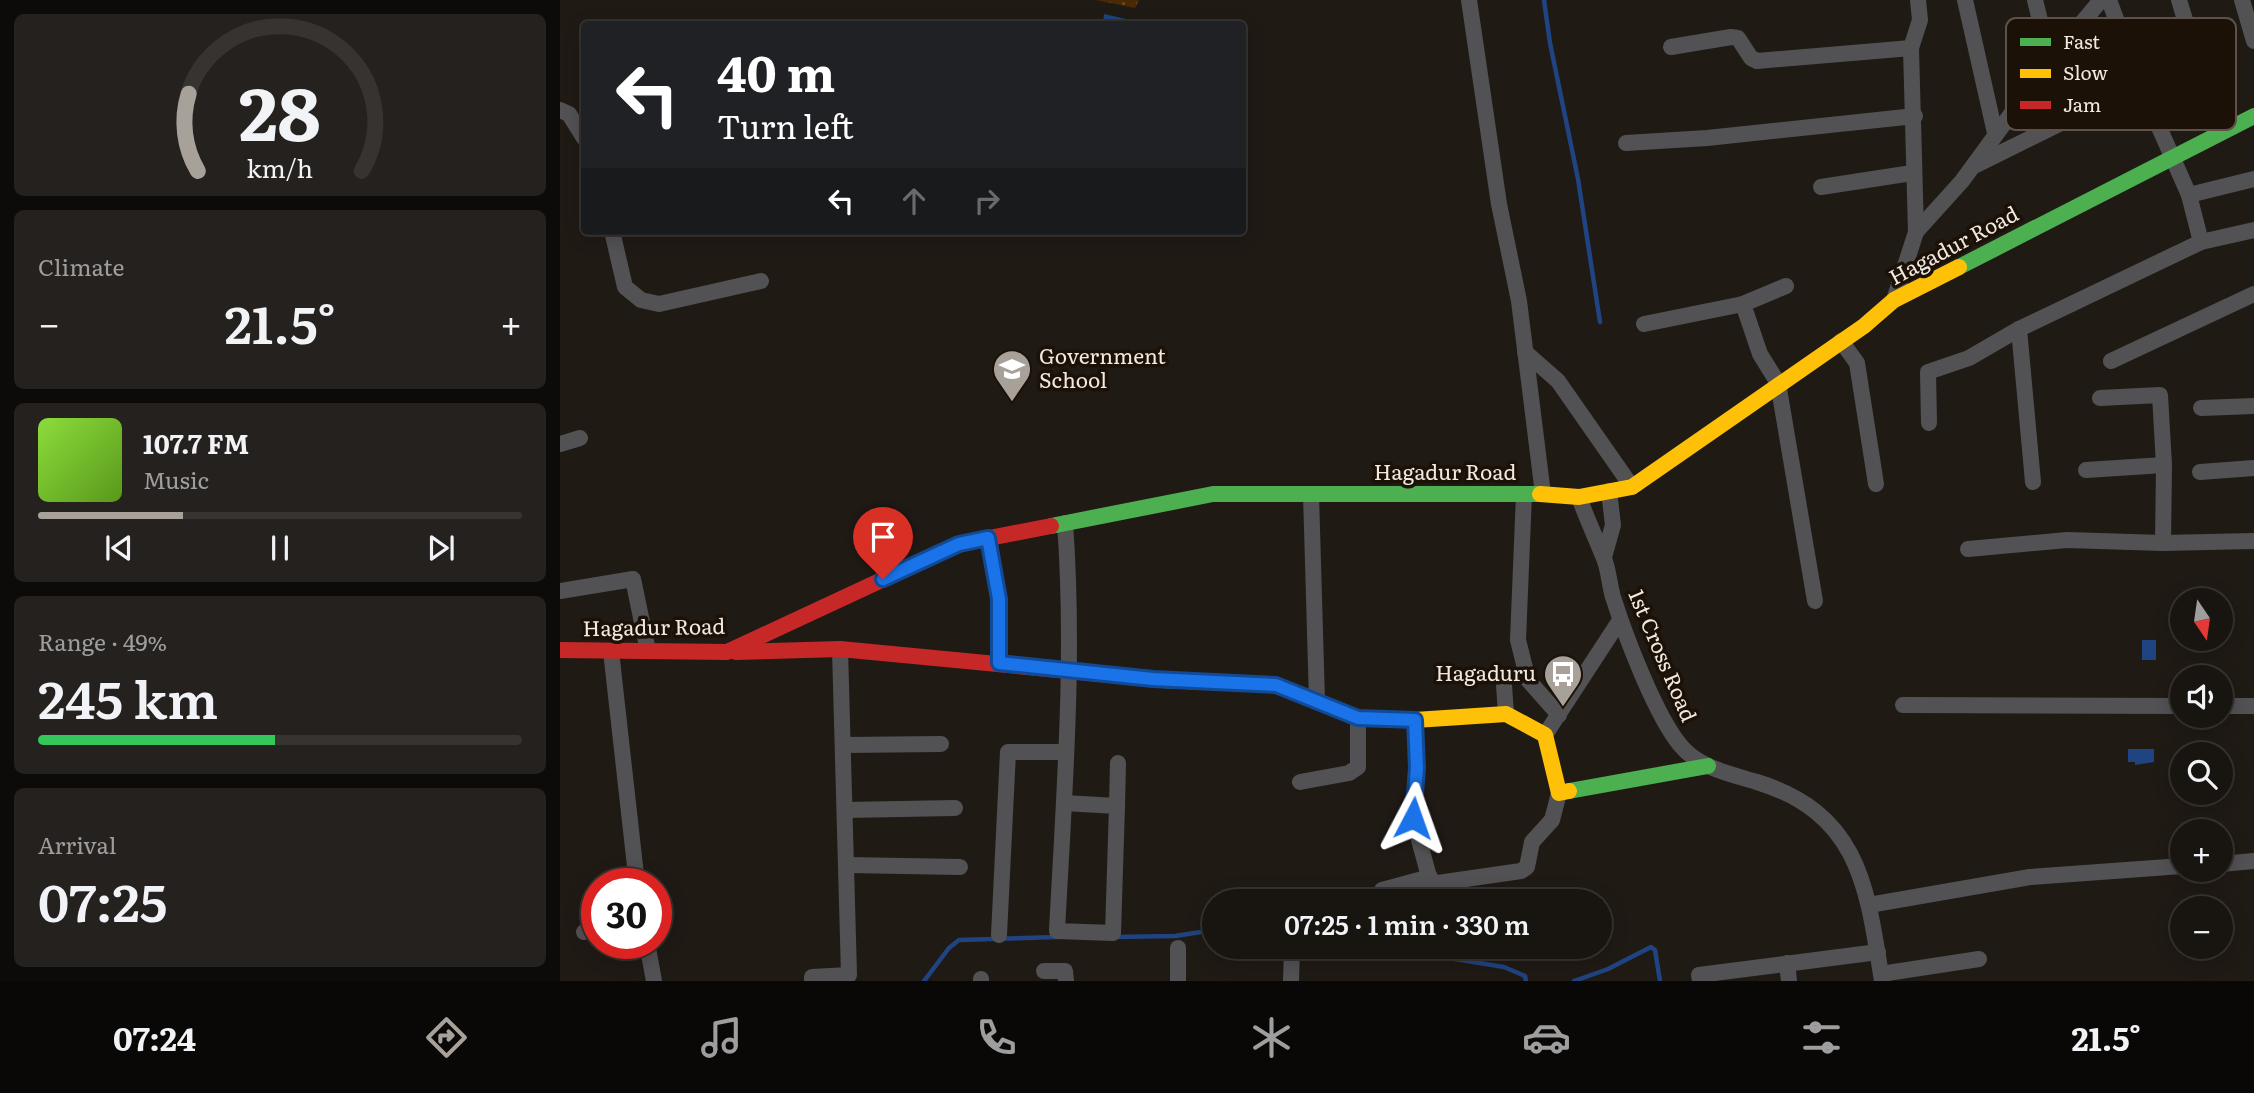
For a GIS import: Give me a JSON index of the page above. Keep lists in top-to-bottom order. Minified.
{"streets":{"street":["Hagadur Road","1st Cross Road"]},"crossings":[["Hagadur Road","1st Cross Road"]],"places":{"school or university":["Government School"],"bus stop":["Hagaduru"]},"legend":["Fast","Slow","Jam"],"north":"bottom","page":{"turn":["40 m","Turn left"],"tile":["Climate",["Range · 49%","245 km"],["Arrival","07:25"]],"heat":["−","21.5°","+"],"song":["107.7 FM","Music"],"map_buttons":["+","−"],"limit":"30","trip":"07:25 · 1 min · 330 m","tabs":["07:24","21.5°"],"gauge":["28","km/h"]}}
